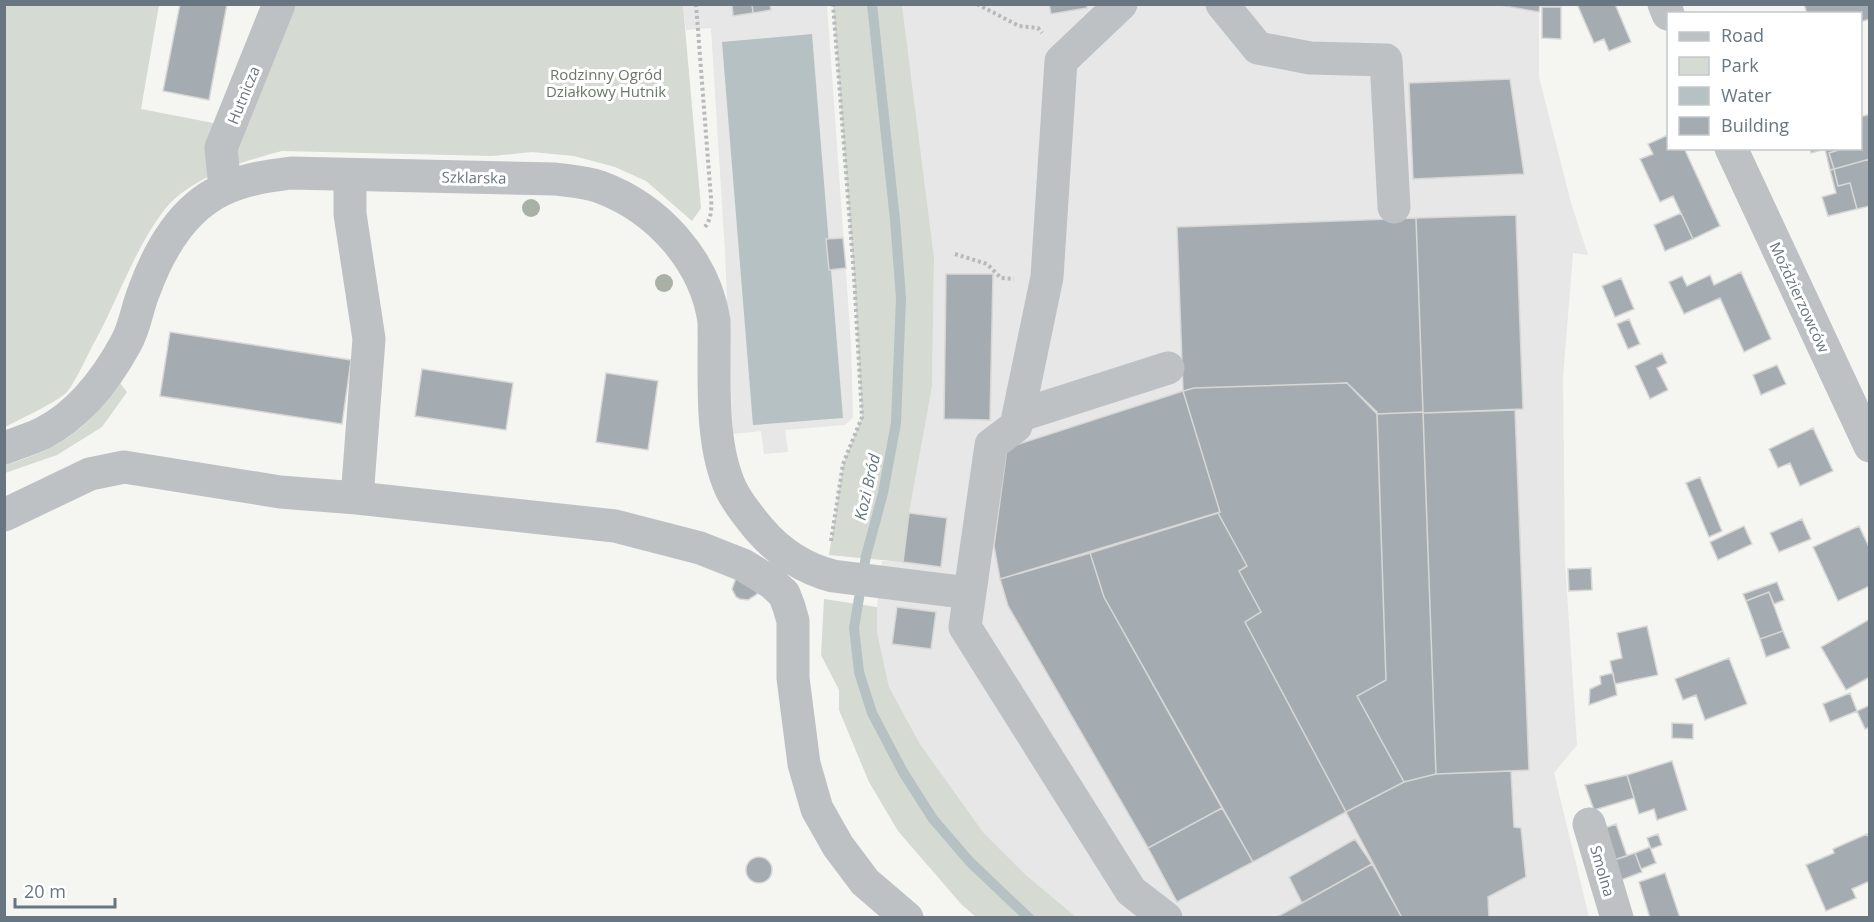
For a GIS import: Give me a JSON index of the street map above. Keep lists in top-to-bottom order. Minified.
{"streets":{"street":["Hutnicza","Szklarska","Moździerzowców","Smolna"]},"crossings":[["Hutnicza","Szklarska"]],"water":["Kozi Bród"],"parks":["Rodzinny Ogród Działkowy Hutnik"],"legend":["Road","Park","Water","Building"],"scale_bar":"20 m"}
